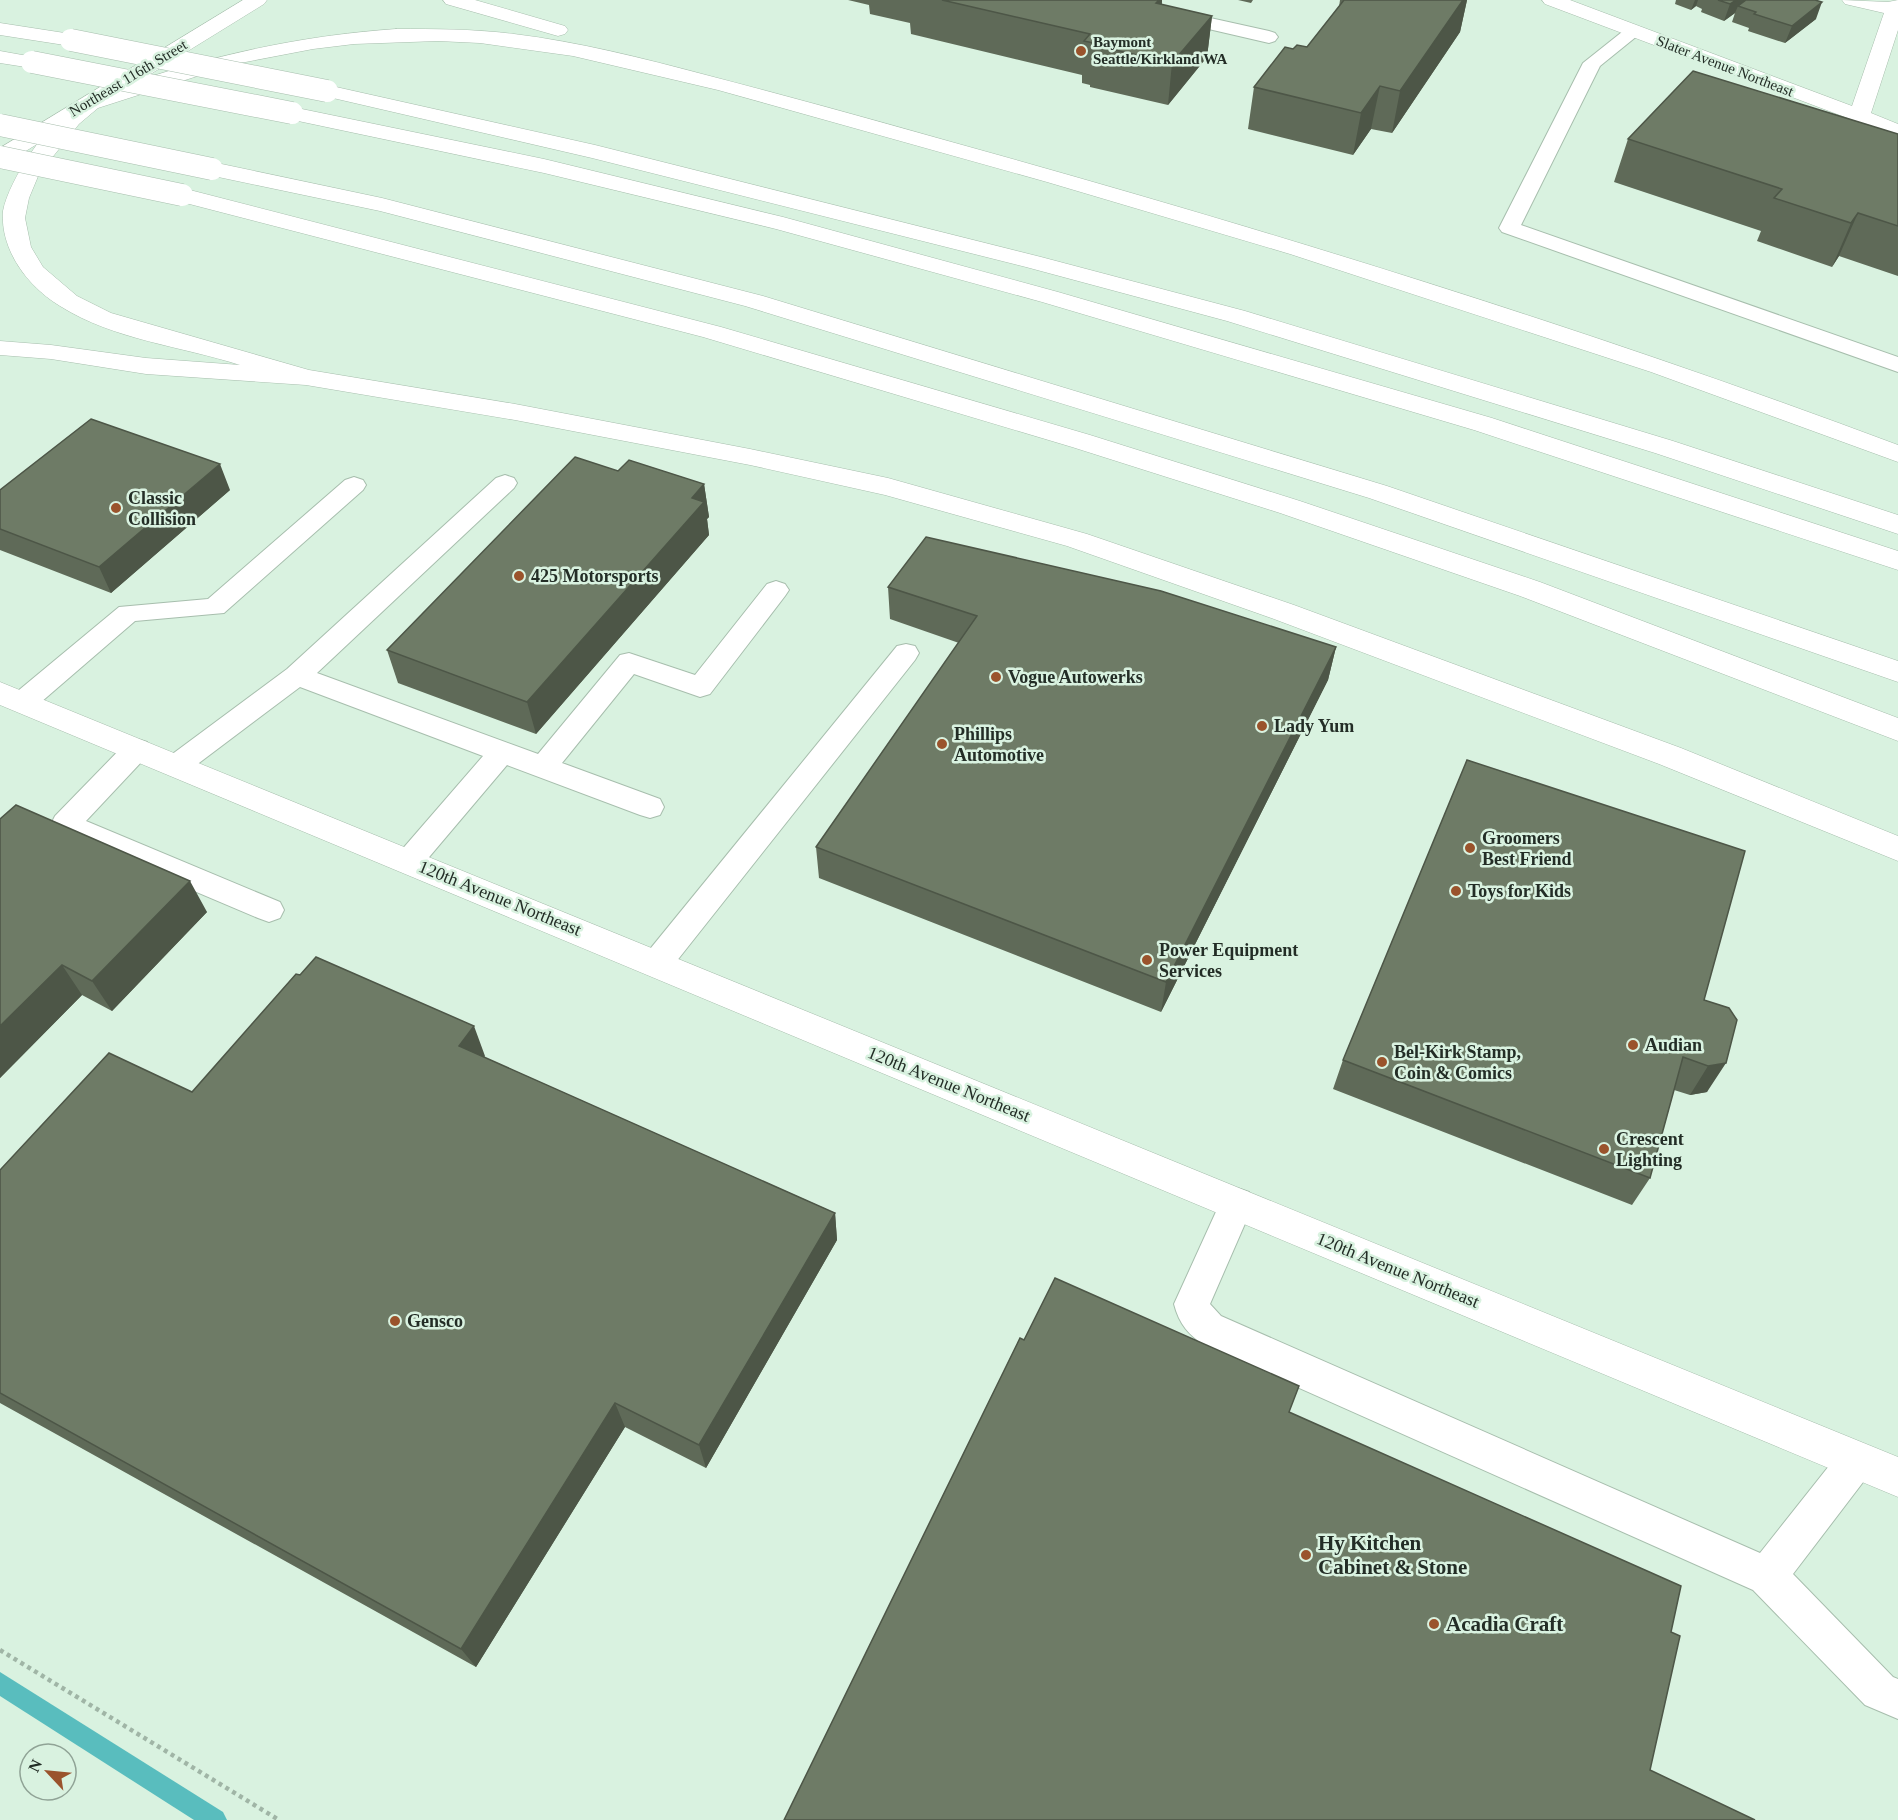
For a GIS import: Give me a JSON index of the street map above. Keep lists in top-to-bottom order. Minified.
{"streets":{"main road":["Slater Avenue Northeast","Northeast 116th Street","120th Avenue Northeast"]},"places":["Baymont Seattle/Kirkland WA","Classic Collision","425 Motorsports","Vogue Autowerks","Lady Yum","Phillips Automotive","Groomers Best Friend","Toys for Kids","Power Equipment Services","Audian","Bel-Kirk Stamp, Coin & Comics","Crescent Lighting","Gensco","Hy Kitchen Cabinet & Stone","Acadia Craft"],"north":"top left"}
